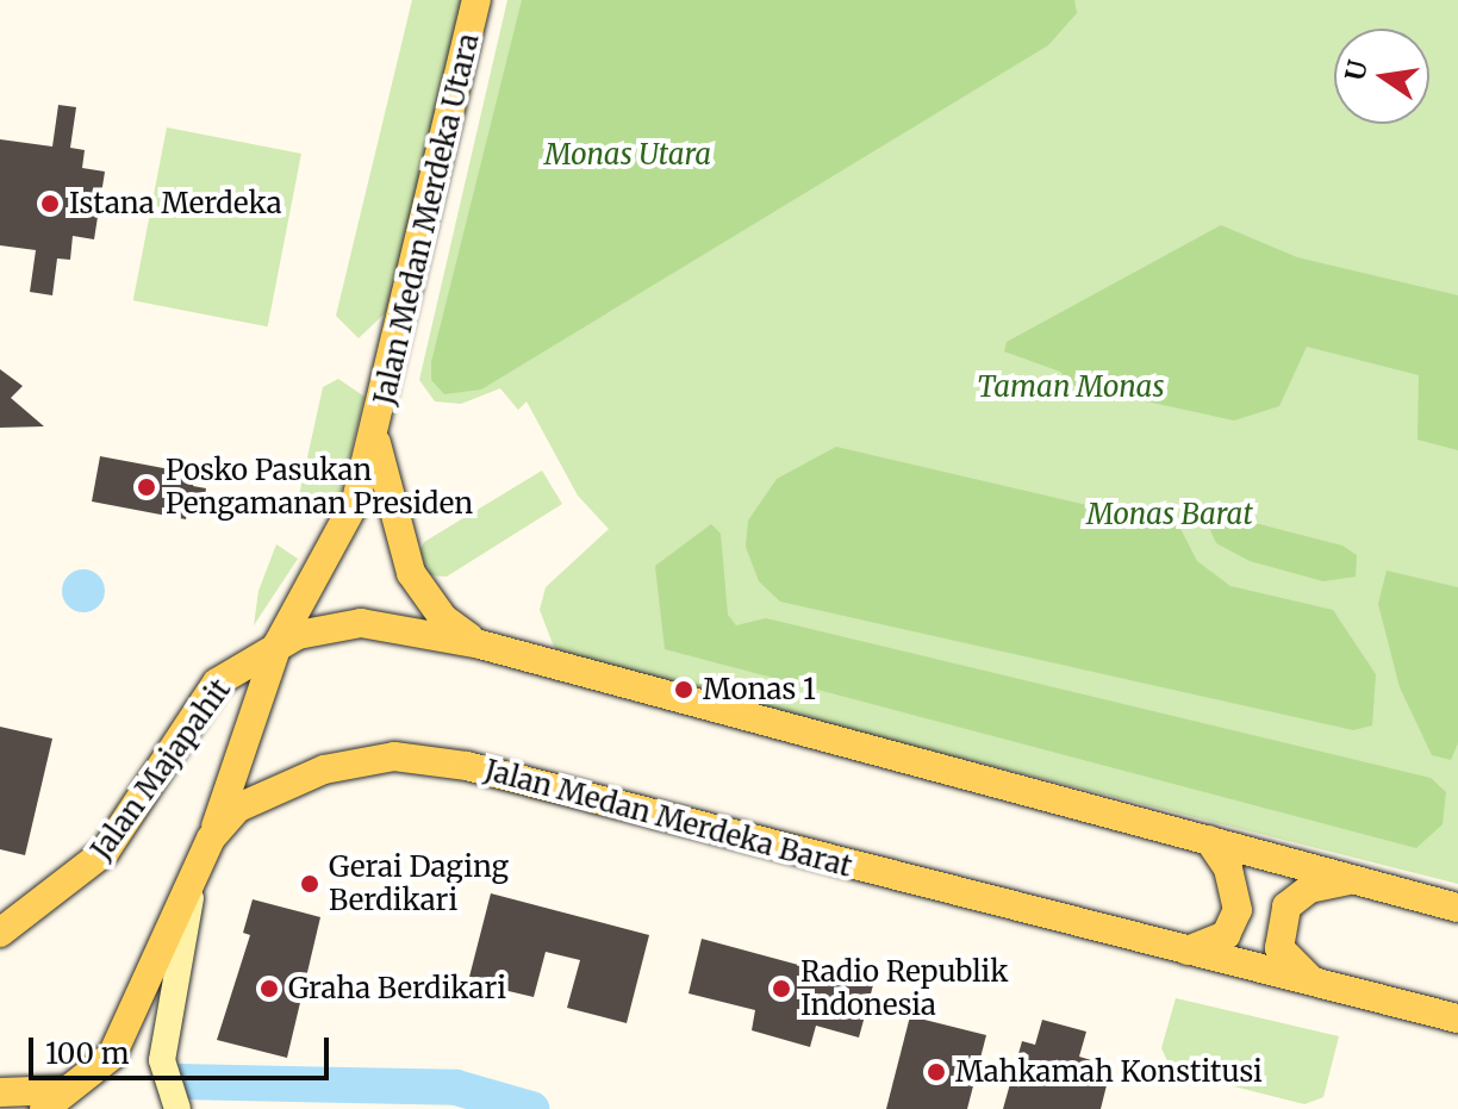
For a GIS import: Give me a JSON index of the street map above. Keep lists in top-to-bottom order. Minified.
{"streets":{"main road":["Jalan Medan Merdeka Utara","Jalan Majapahit","Jalan Medan Merdeka Barat"]},"crossings":[["Jalan Medan Merdeka Utara","Jalan Majapahit"],["Jalan Majapahit","Jalan Medan Merdeka Barat"]],"parks":["Monas Utara","Taman Monas","Monas Barat"],"places":["Istana Merdeka","Posko Pasukan Pengamanan Presiden","Monas 1","Gerai Daging Berdikari","Graha Berdikari","Radio Republik Indonesia","Mahkamah Konstitusi"],"scale_bar":"100 m","north":"left"}
